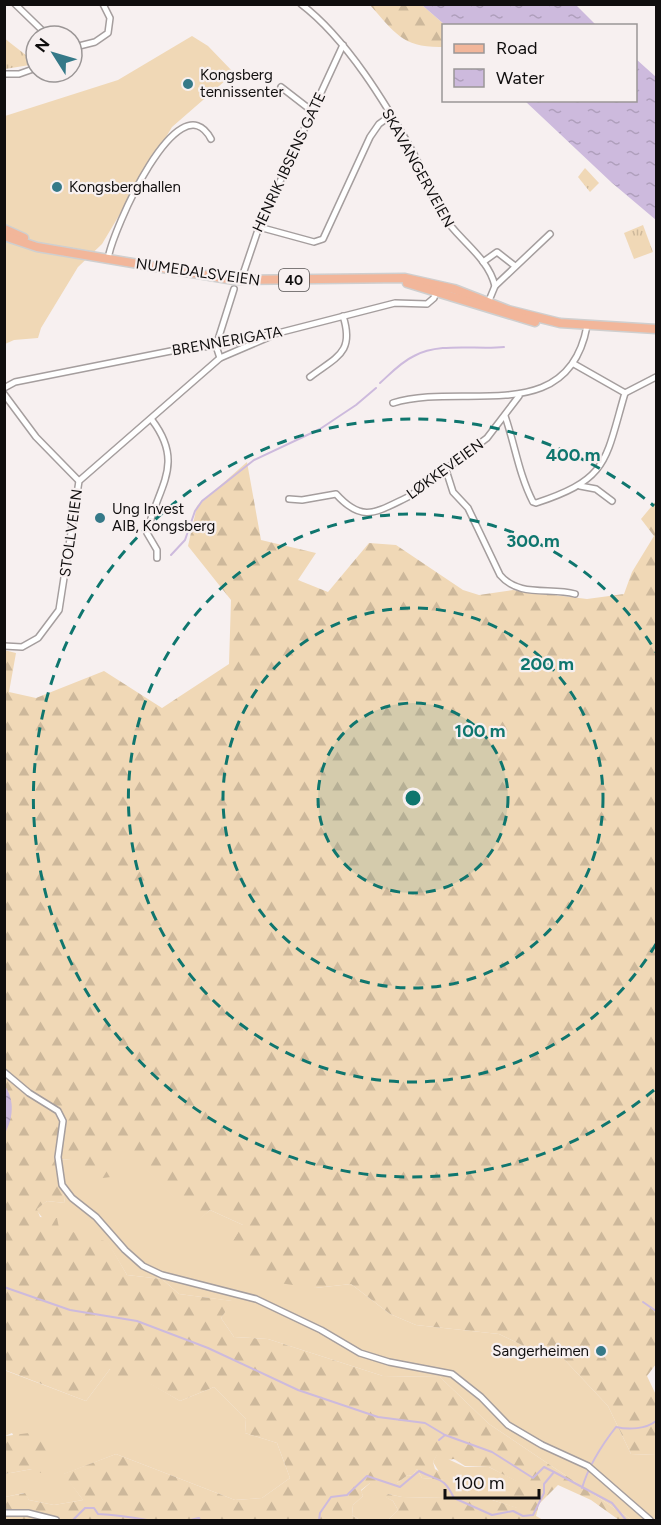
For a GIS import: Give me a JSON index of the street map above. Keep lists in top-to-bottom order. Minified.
{"streets":{"main road":["NUMEDALSVEIEN","40"],"street":["HENRIK IBSENS GATE","SKAVANGERVEIEN","BRENNERIGATA","LØKKEVEIEN","STOLLVEIEN"]},"crossings":[["HENRIK IBSENS GATE","SKAVANGERVEIEN"],["HENRIK IBSENS GATE","NUMEDALSVEIEN"],["NUMEDALSVEIEN","BRENNERIGATA"],["BRENNERIGATA","STOLLVEIEN"]],"places":["Kongsberg tennissenter","Kongsberghallen","Ung Invest AIB, Kongsberg","Sangerheimen"],"legend":["Road","Water"],"scale_bar":"100 m","north":"top left","rings":["400 m","300 m","200 m","100 m"]}
